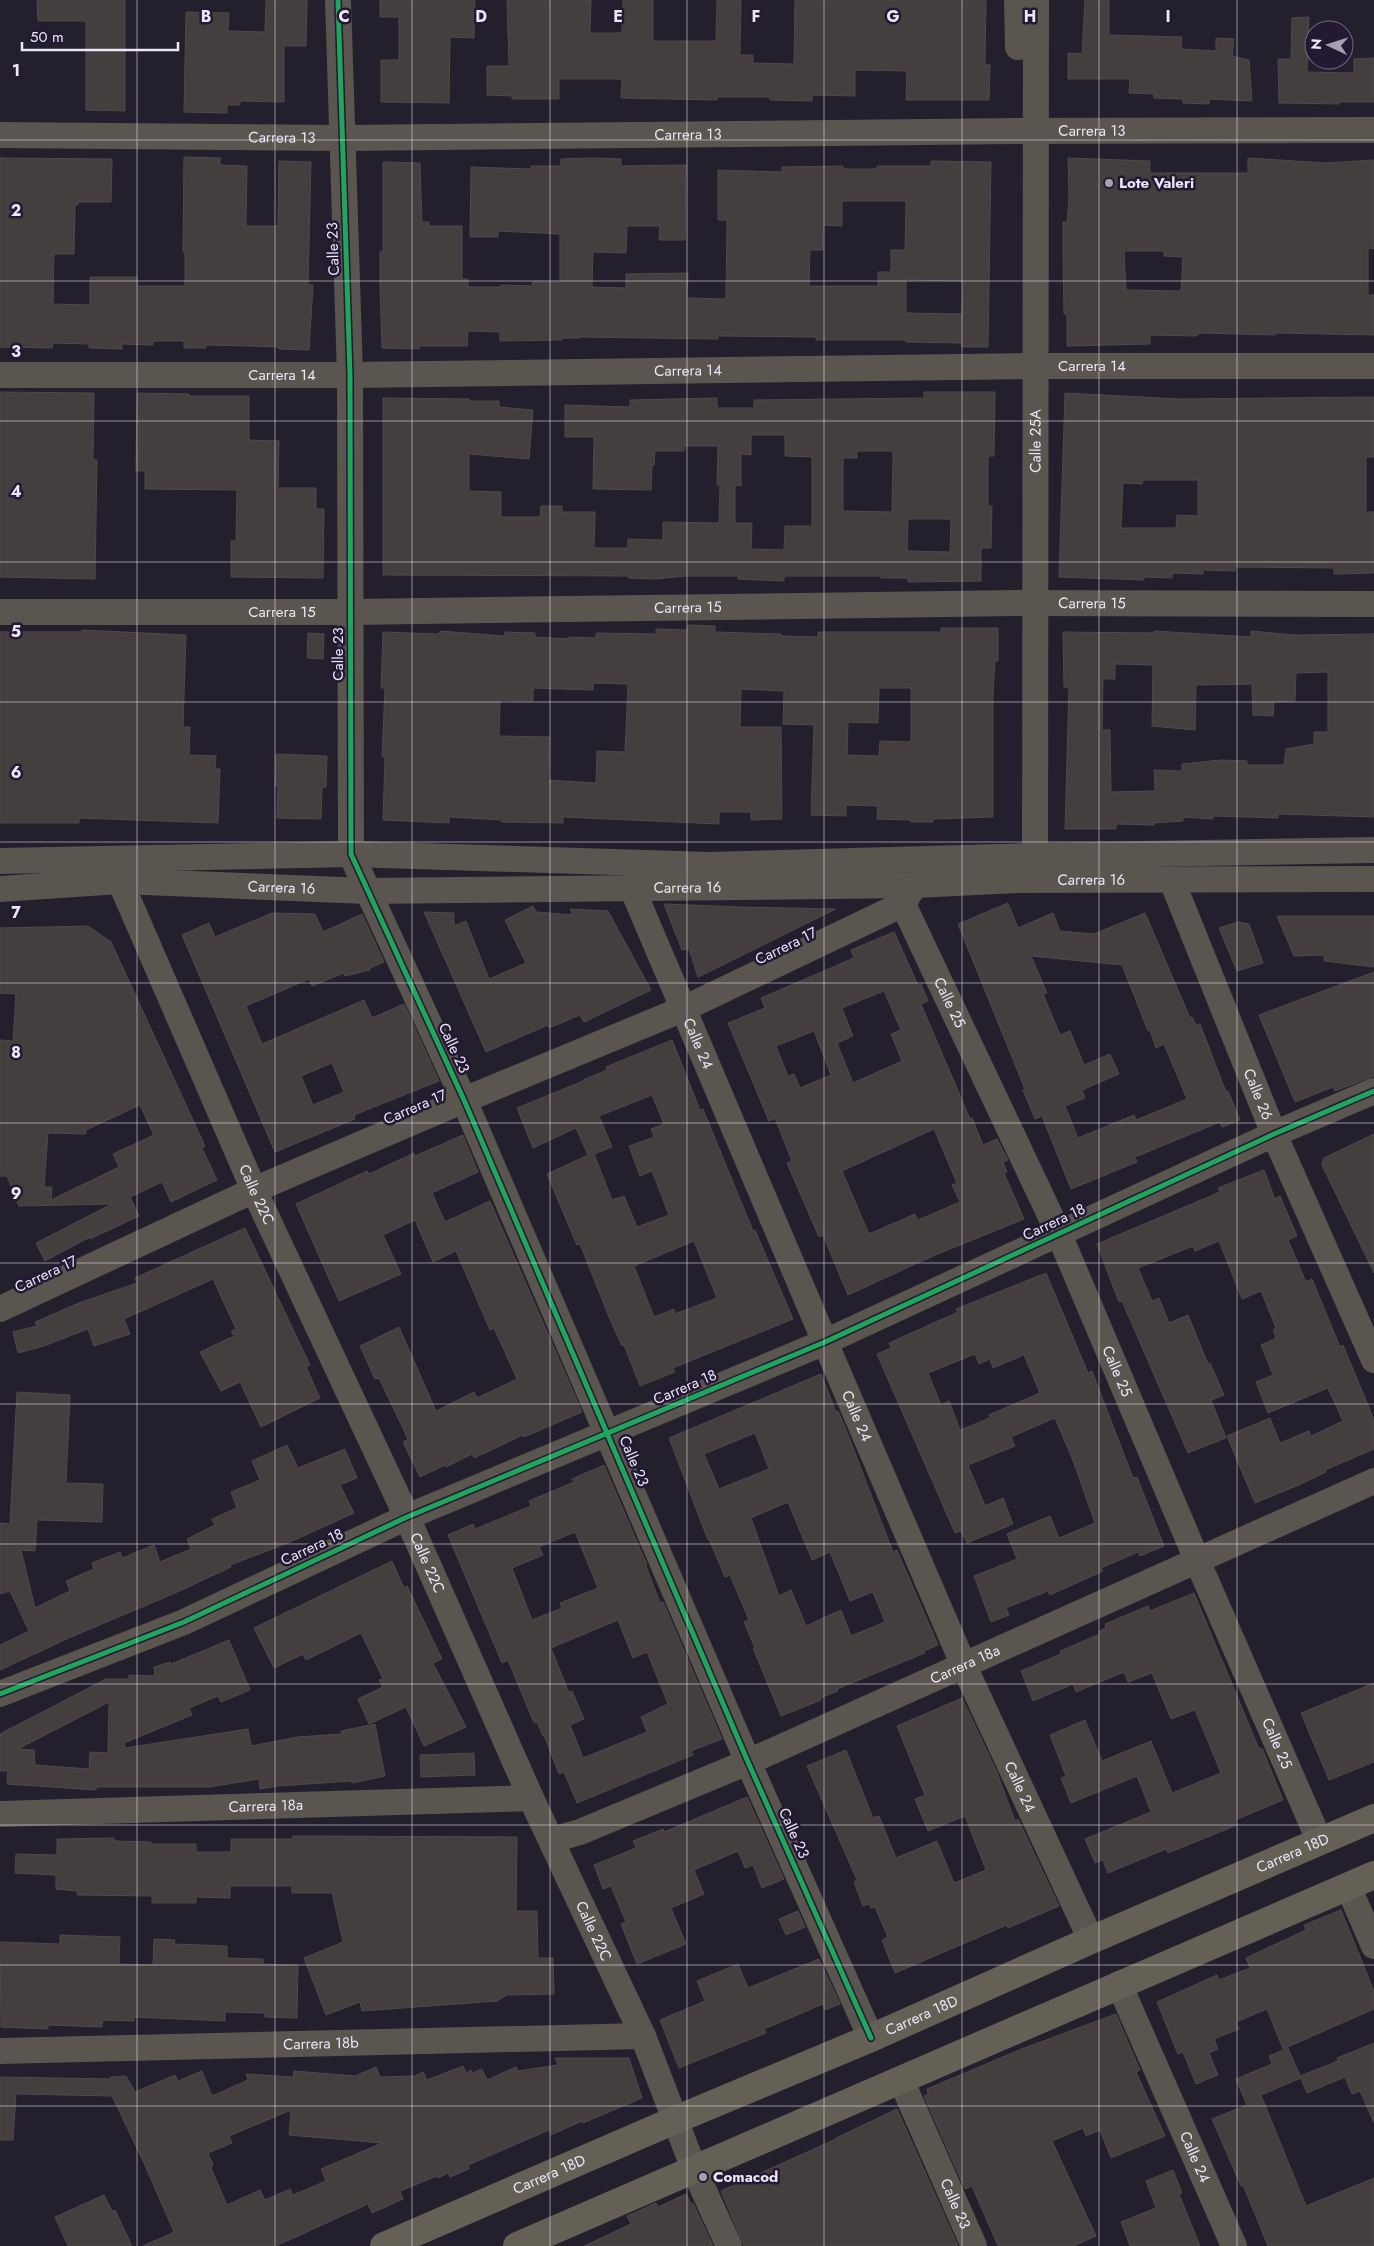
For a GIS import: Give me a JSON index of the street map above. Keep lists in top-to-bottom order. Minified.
{"streets":{"main road":["Carrera 18D"],"street":["Carrera 13","Calle 23","Carrera 14","Calle 25A","Carrera 15","Carrera 16","Carrera 17","Calle 25","Calle 24","Calle 26","Calle 22C","Carrera 18","Carrera 18a","Carrera 18b"]},"crossings":[["Carrera 13","Calle 23"],["Carrera 13","Calle 25A"],["Calle 23","Carrera 14"],["Calle 23","Carrera 15"],["Calle 23","Carrera 16"],["Calle 23","Carrera 17"],["Calle 23","Carrera 18"],["Calle 23","Carrera 18a"],["Calle 23","Carrera 18D"],["Carrera 14","Calle 25A"],["Calle 25A","Carrera 15"],["Calle 25A","Carrera 16"],["Carrera 16","Carrera 17"],["Carrera 16","Calle 25"],["Carrera 16","Calle 24"],["Carrera 16","Calle 26"],["Carrera 16","Calle 22C"],["Carrera 17","Calle 25"],["Carrera 17","Calle 24"],["Carrera 17","Calle 22C"],["Calle 25","Carrera 18"],["Calle 25","Carrera 18a"],["Calle 25","Carrera 18D"],["Calle 24","Carrera 18"],["Calle 24","Carrera 18a"],["Calle 24","Carrera 18D"],["Calle 26","Carrera 18"],["Calle 22C","Carrera 18"],["Calle 22C","Carrera 18a"],["Calle 22C","Carrera 18D"],["Calle 22C","Carrera 18b"]],"places":["Lote Valeri","Comacod"],"scale_bar":"50 m","north":"left","grid":{"columns":["B","C","D","E","F","G","H","I"],"rows":["1","2","3","4","5","6","7","8","9"]}}
